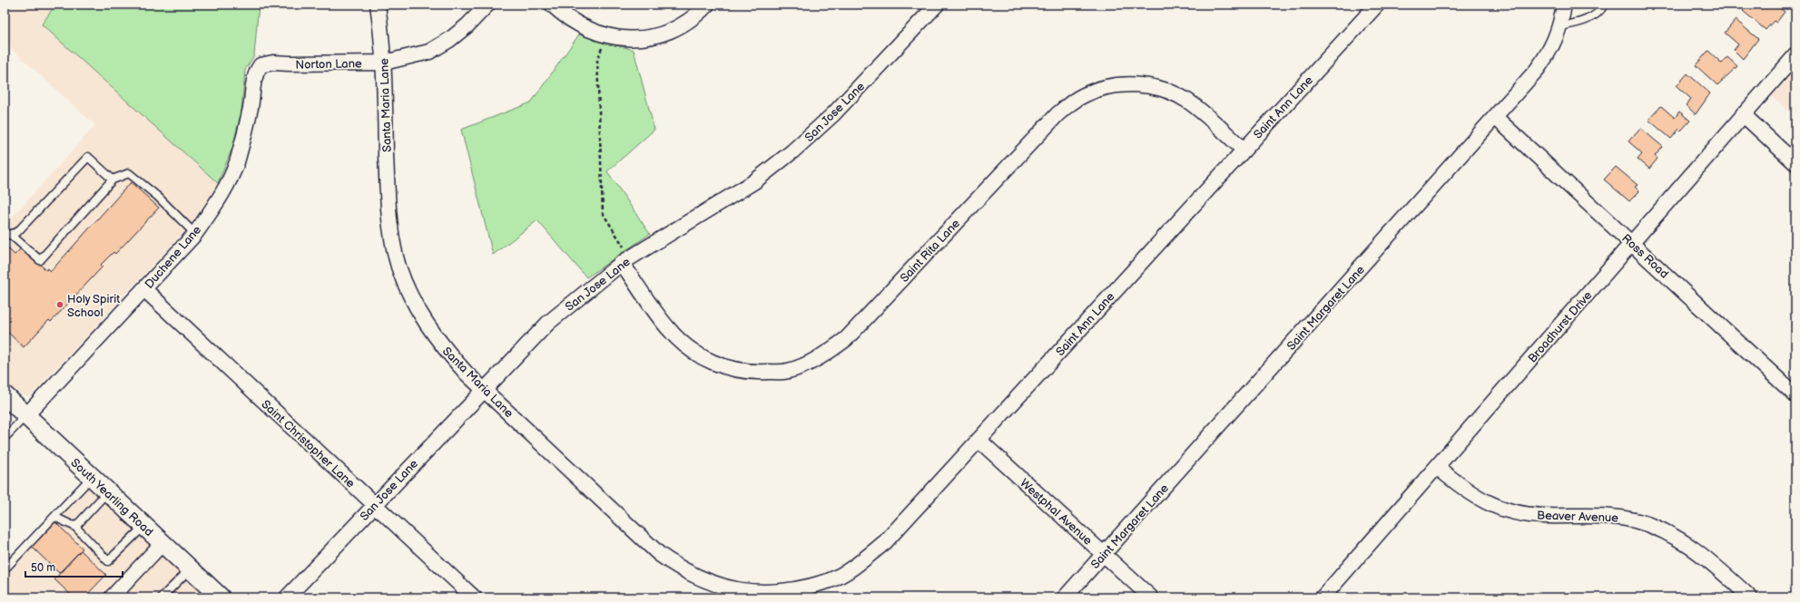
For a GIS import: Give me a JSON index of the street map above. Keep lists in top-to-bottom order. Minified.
{"streets":{"street":["Norton Lane","Santa Maria Lane","Saint Ann Lane","San Jose Lane","Saint Rita Lane","Ross Road","Duchene Lane","Saint Margaret Lane","Broadhurst Drive","Saint Christopher Lane","South Yearling Road","Westphal Avenue","Beaver Avenue"]},"crossings":[["Norton Lane","Santa Maria Lane"],["Norton Lane","Duchene Lane"],["Santa Maria Lane","Saint Ann Lane"],["Santa Maria Lane","San Jose Lane"],["Saint Ann Lane","Saint Rita Lane"],["Saint Ann Lane","Westphal Avenue"],["San Jose Lane","Saint Rita Lane"],["San Jose Lane","Saint Christopher Lane"],["Ross Road","Saint Margaret Lane"],["Ross Road","Broadhurst Drive"],["Duchene Lane","Saint Christopher Lane"],["Duchene Lane","South Yearling Road"],["Saint Margaret Lane","Westphal Avenue"],["Broadhurst Drive","Beaver Avenue"]],"places":["Holy Spirit School"],"scale_bar":"50 m"}
